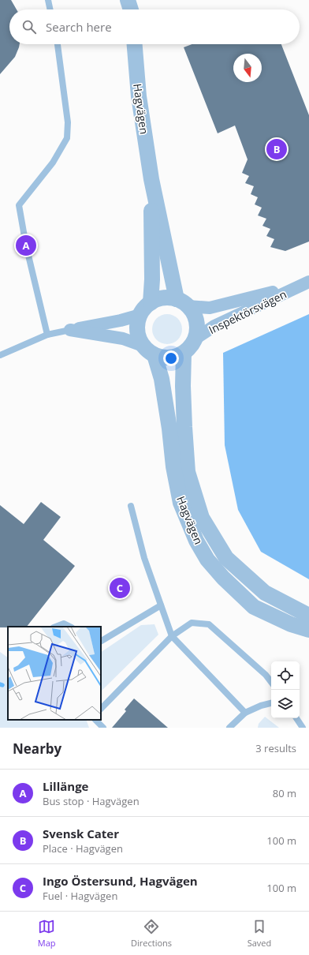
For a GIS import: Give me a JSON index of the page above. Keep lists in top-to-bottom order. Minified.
{"streets":{"street":["Hagvägen","Inspektörsvägen"]},"crossings":[["Hagvägen","Inspektörsvägen"]],"north":"bottom","page":{"search":"Search here","pins":["B","A","C"],"heading":["Nearby","3 results"],"list":[{"mark":"A","name":"Lillänge","note":"Bus stop · Hagvägen","value":"80 m"},{"mark":"B","name":"Svensk Cater","note":"Place · Hagvägen","value":"100 m"},{"mark":"C","name":"Ingo Östersund, Hagvägen","note":"Fuel · Hagvägen","value":"100 m"}],"nav":["Map","Directions","Saved"]}}
